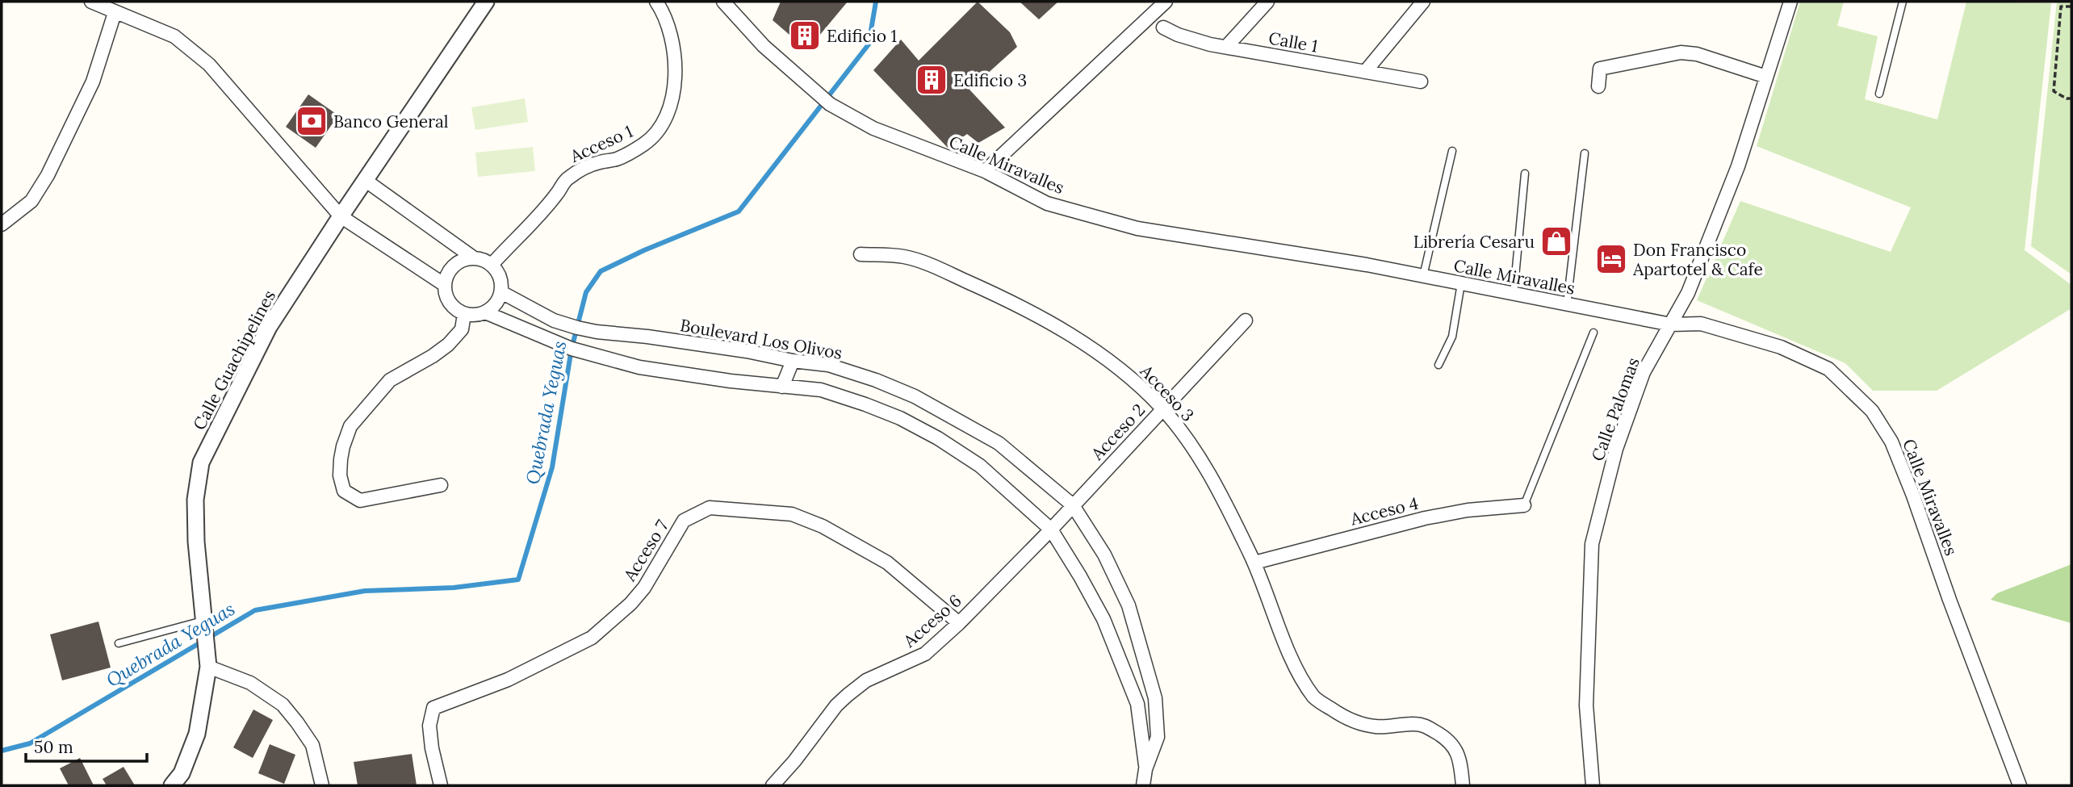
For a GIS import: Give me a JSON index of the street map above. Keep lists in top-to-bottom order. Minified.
{"streets":{"street":["Calle 1","Acceso 1","Calle Miravalles","Boulevard Los Olivos","Calle Guachipelines","Acceso 3","Calle Palomas","Acceso 2","Acceso 4","Acceso 7","Acceso 6"]},"crossings":[["Acceso 1","Boulevard Los Olivos"],["Calle Miravalles","Calle Palomas"],["Boulevard Los Olivos","Acceso 2"],["Boulevard Los Olivos","Acceso 6"],["Acceso 3","Acceso 2"],["Acceso 3","Acceso 4"],["Acceso 2","Acceso 6"],["Acceso 7","Acceso 6"]],"water":["Quebrada Yeguas"],"places":{"building":["Edificio 1","Edificio 3"],"bank":["Banco General"],"shop":["Librería Cesaru"],"hotel":["Don Francisco Apartotel & Cafe"]},"scale_bar":"50 m"}
